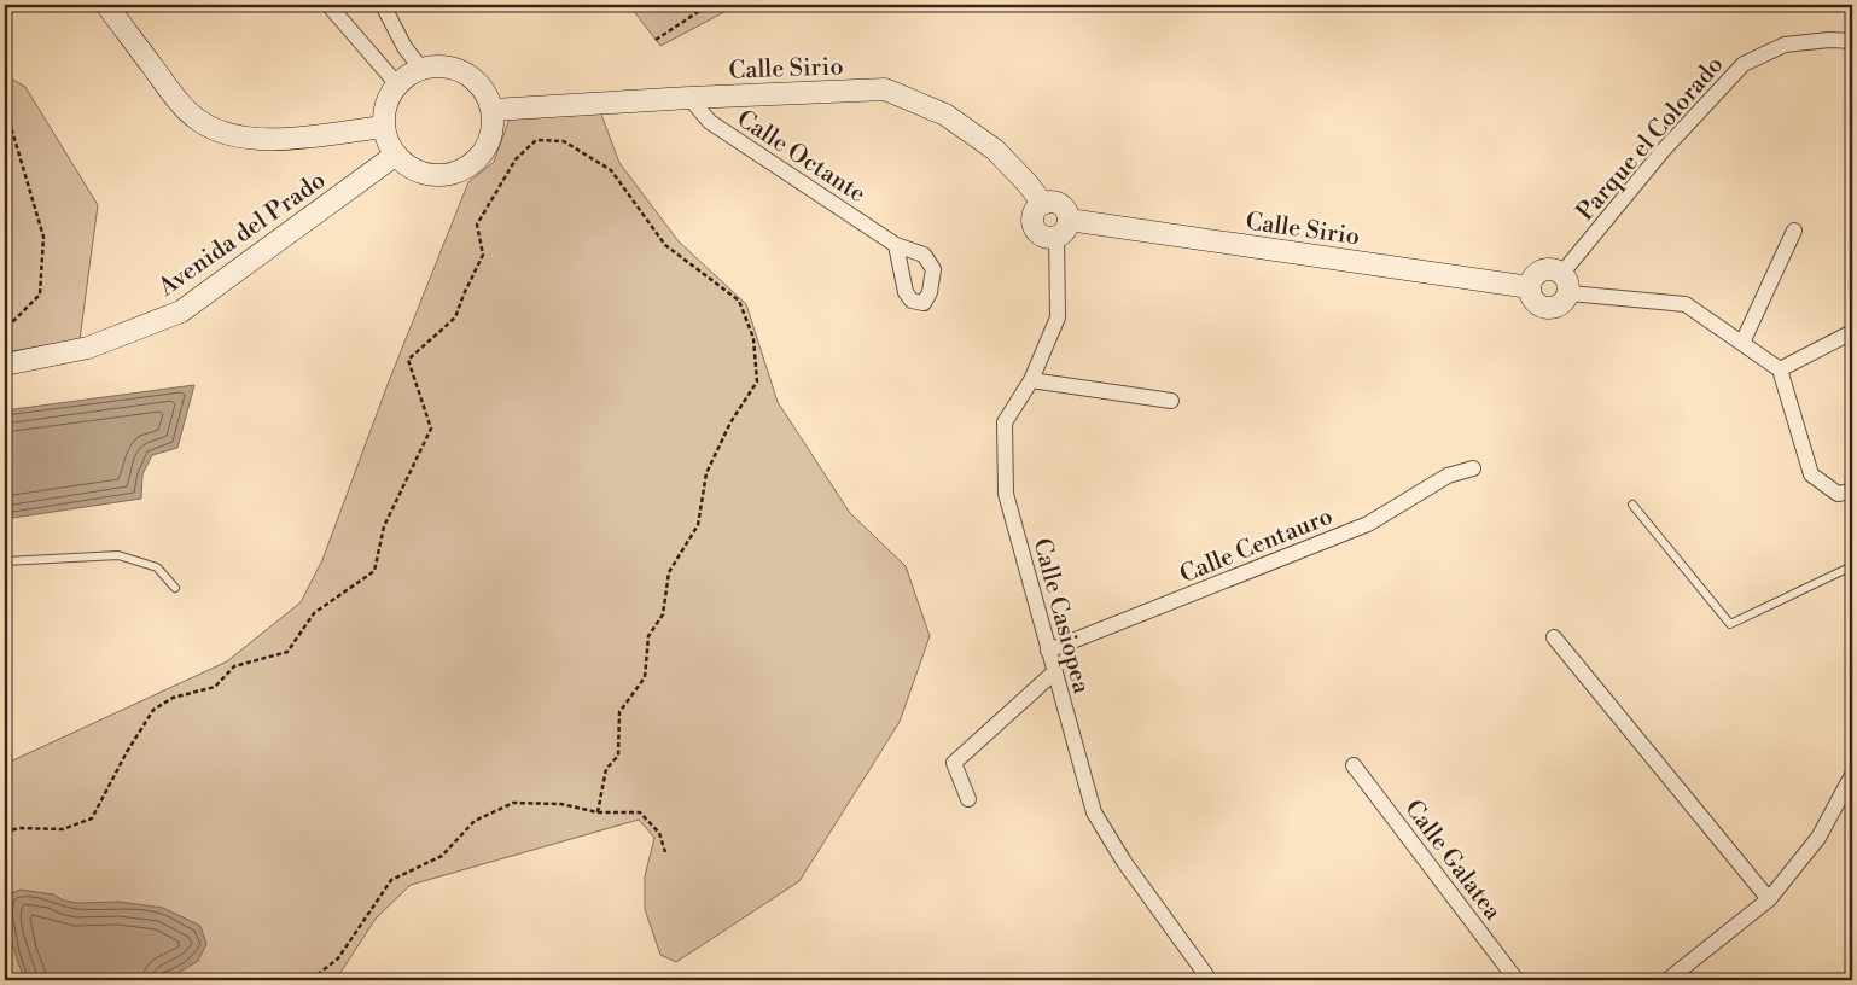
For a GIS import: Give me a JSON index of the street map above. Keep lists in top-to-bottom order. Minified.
{"streets":{"street":["Calle Sirio","Parque el Colorado","Calle Octante","Avenida del Prado","Calle Centauro","Calle Casiopea","Calle Galatea"]},"crossings":[["Calle Sirio","Parque el Colorado"],["Calle Sirio","Calle Octante"],["Calle Sirio","Avenida del Prado"],["Calle Sirio","Calle Casiopea"],["Calle Centauro","Calle Casiopea"]]}
